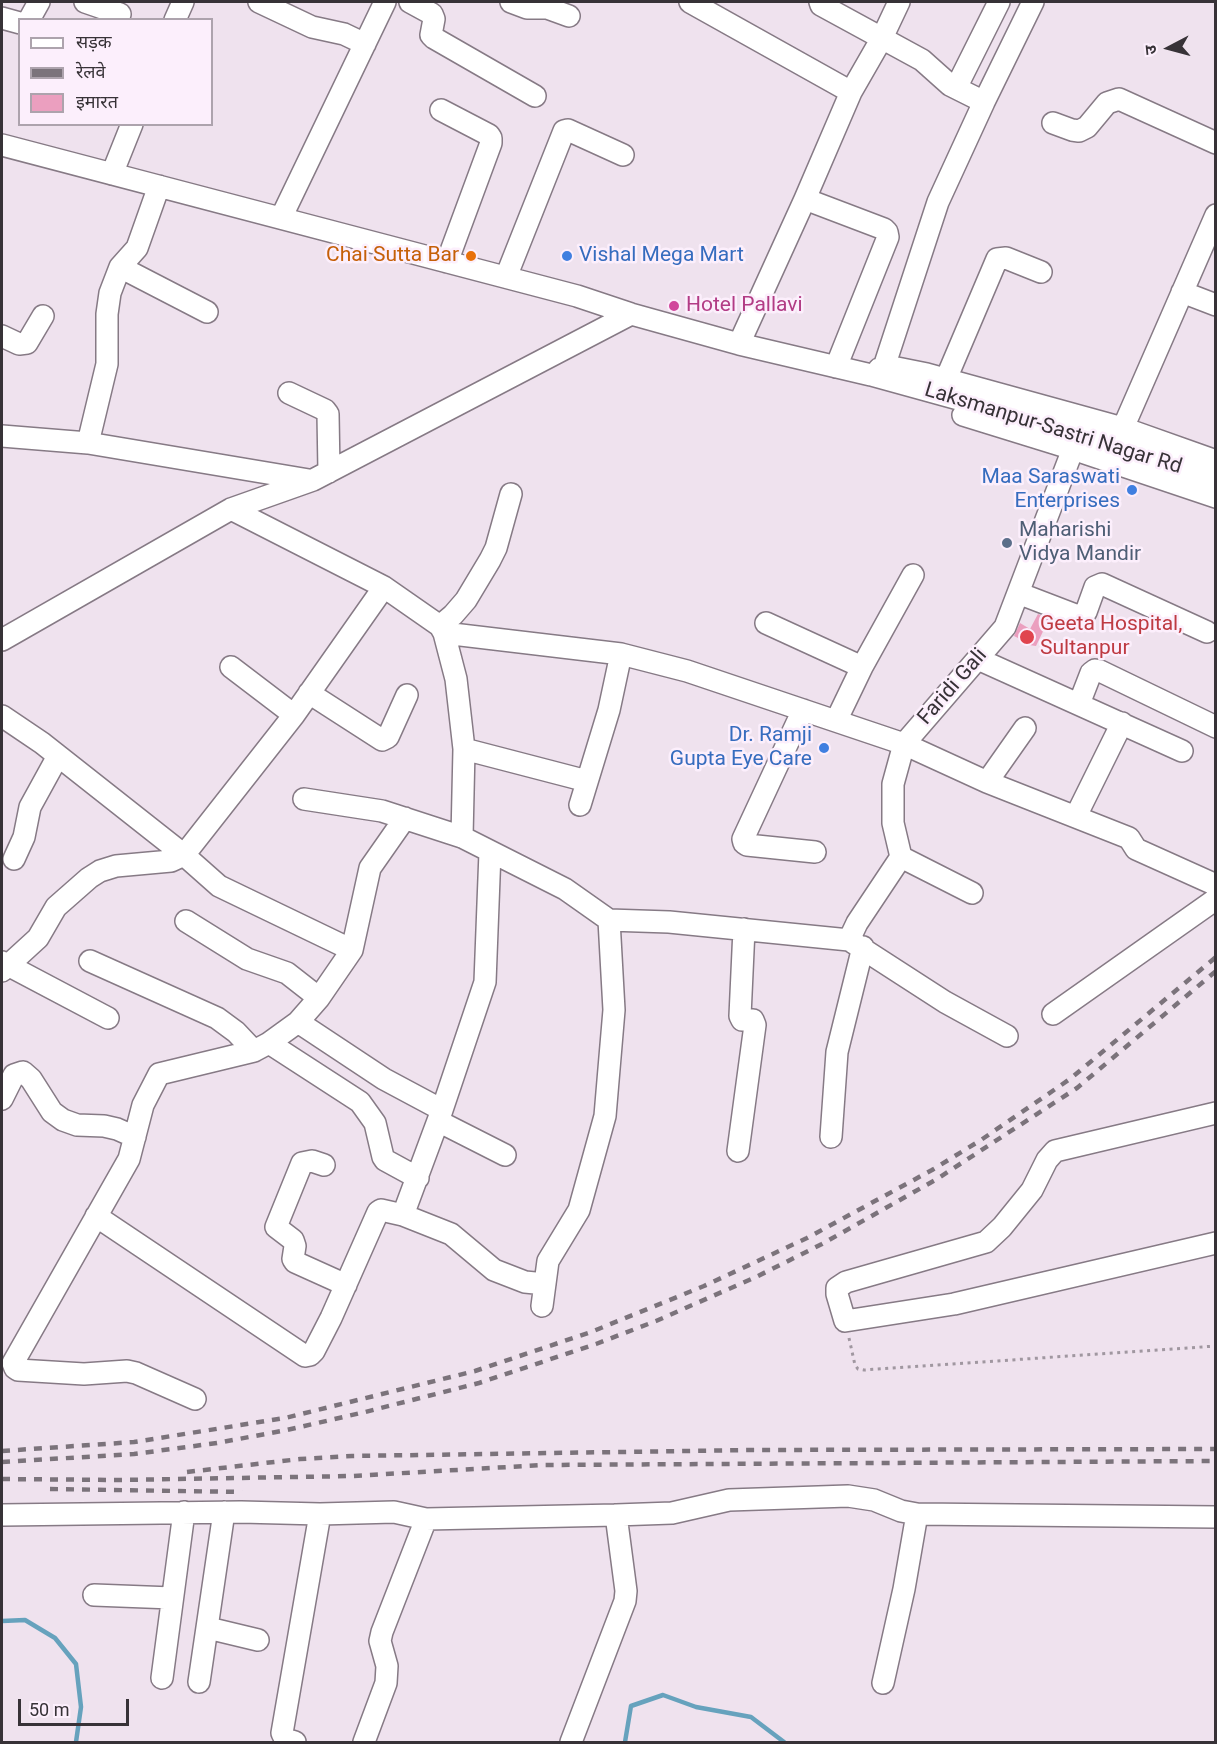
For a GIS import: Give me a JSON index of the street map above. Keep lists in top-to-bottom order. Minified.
{"streets":{"street":["Laksmanpur-Sastri Nagar Rd","Faridi Gali"]},"places":["Chai Sutta Bar","Vishal Mega Mart","Hotel Pallavi","Maa Saraswati Enterprises","Maharishi Vidya Mandir","Geeta Hospital, Sultanpur","Dr. Ramji Gupta Eye Care"],"legend":["सड़क","रेलवे","इमारत"],"scale_bar":"50 m","north":"left"}
